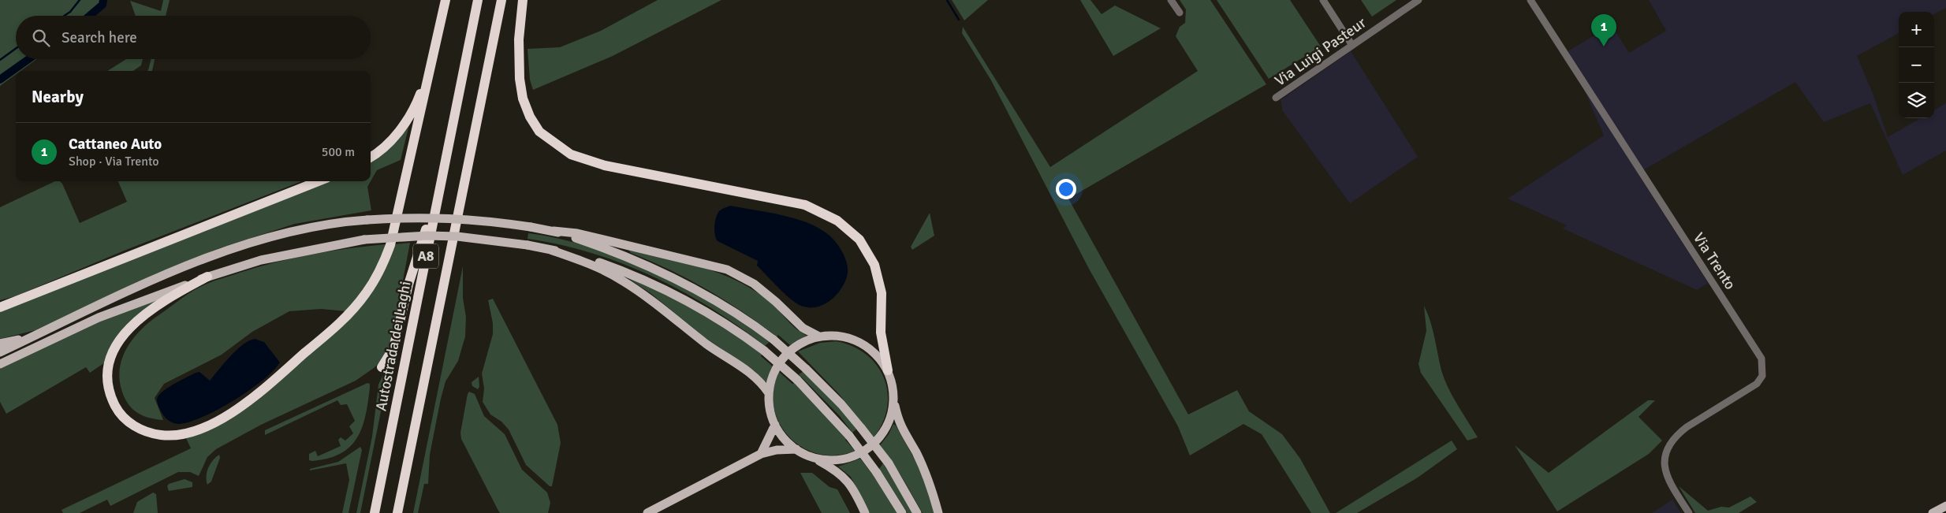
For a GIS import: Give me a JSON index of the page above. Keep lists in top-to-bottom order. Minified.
{"streets":{"highway":["A8","Autostrada dei Laghi"],"street":["Via Luigi Pasteur","Via Trento"]},"page":{"map_buttons":["+","−"],"pins":"1","search":"Search here","heading":"Nearby","list":[{"mark":"1","name":"Cattaneo Auto","note":"Shop · Via Trento","value":"500 m"}]}}
